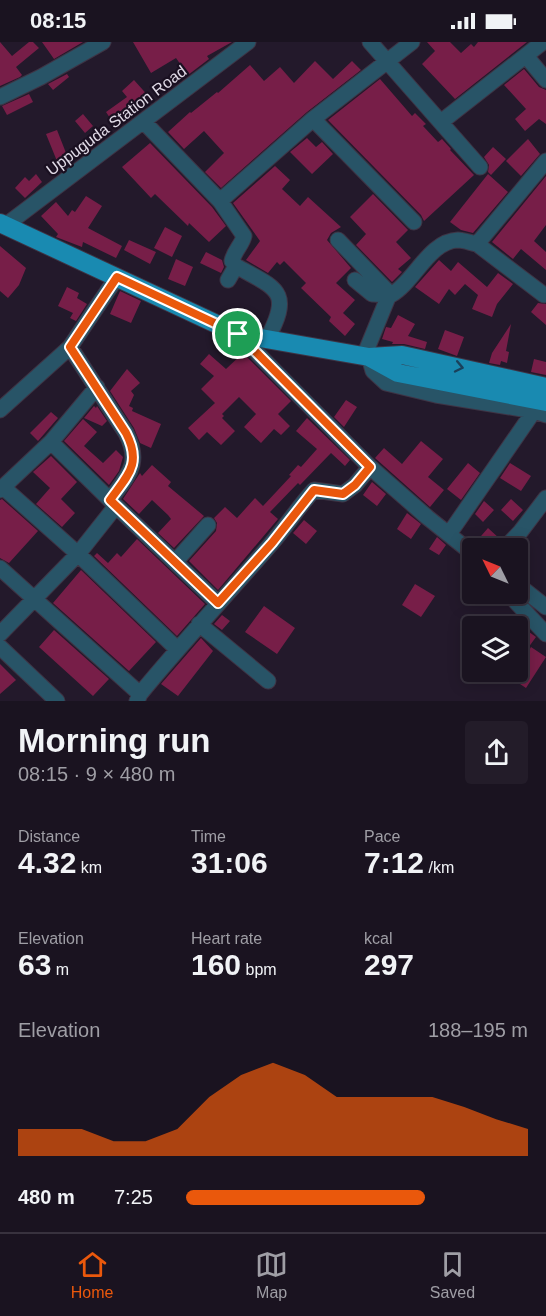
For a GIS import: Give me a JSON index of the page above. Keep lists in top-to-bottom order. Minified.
{"streets":{"street":["Uppuguda Station Road"]},"north":"top left","page":{"status":"08:15","heading":["Morning run","08:15 · 9 × 480 m"],"stats":[["Distance","4.32 km"],["Time","31:06"],["Pace","7:12 /km"],["Elevation","63 m"],["Heart rate","160 bpm"],["kcal","297"]],"chart":["Elevation","188–195 m"],"list":[{"name":"480 m","note":"7:25"}],"tabs":["Home","Map","Saved"]}}
